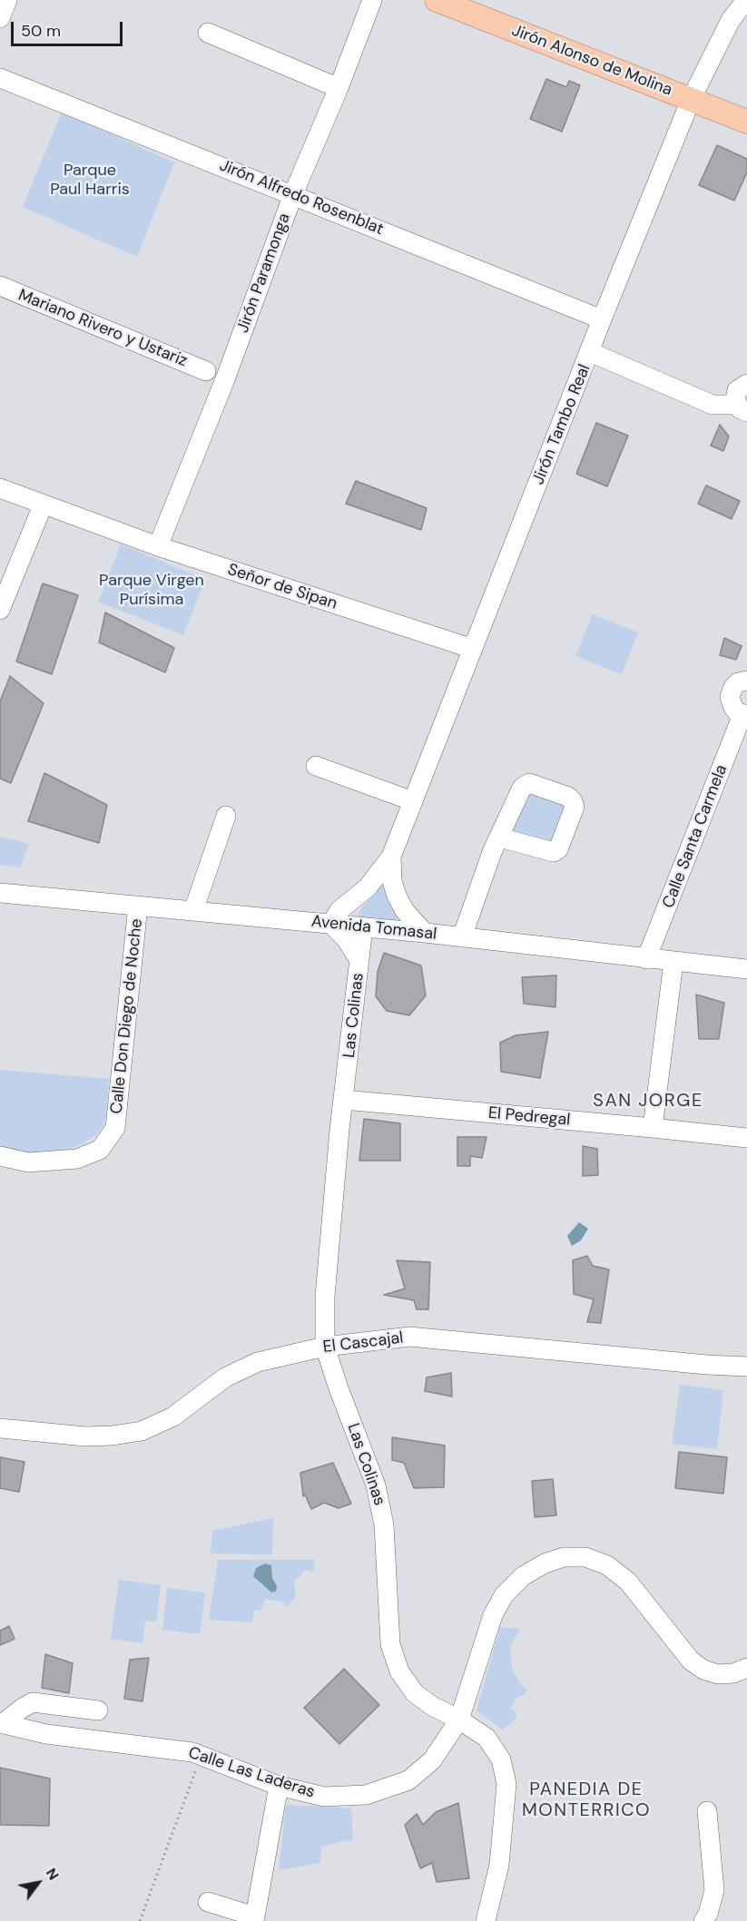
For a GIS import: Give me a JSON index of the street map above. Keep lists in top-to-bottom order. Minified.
{"streets":{"main road":["Jirón Alonso de Molina"],"street":["Jirón Alfredo Rosenblat","Jirón Paramonga","Mariano Rivero y Ustariz","Jirón Tambo Real","Señor de Sipan","Calle Santa Carmela","Avenida Tomasal","Las Colinas","Calle Don Diego de Noche","El Pedregal","El Cascajal","Calle Las Laderas"]},"crossings":[["Jirón Alonso de Molina","Jirón Tambo Real"],["Jirón Alfredo Rosenblat","Jirón Paramonga"],["Jirón Alfredo Rosenblat","Jirón Tambo Real"],["Jirón Paramonga","Señor de Sipan"],["Jirón Tambo Real","Señor de Sipan"],["Jirón Tambo Real","Avenida Tomasal"],["Jirón Tambo Real","Las Colinas"],["Calle Santa Carmela","Avenida Tomasal"],["Avenida Tomasal","Las Colinas"],["Avenida Tomasal","Calle Don Diego de Noche"],["Las Colinas","El Pedregal"],["Las Colinas","El Cascajal"],["Las Colinas","Calle Las Laderas"]],"districts":["SAN JORGE","PANEDIA DE MONTERRICO"],"parks":["Parque Paul Harris","Parque Virgen Purísima"],"scale_bar":"50 m","north":"top right"}
